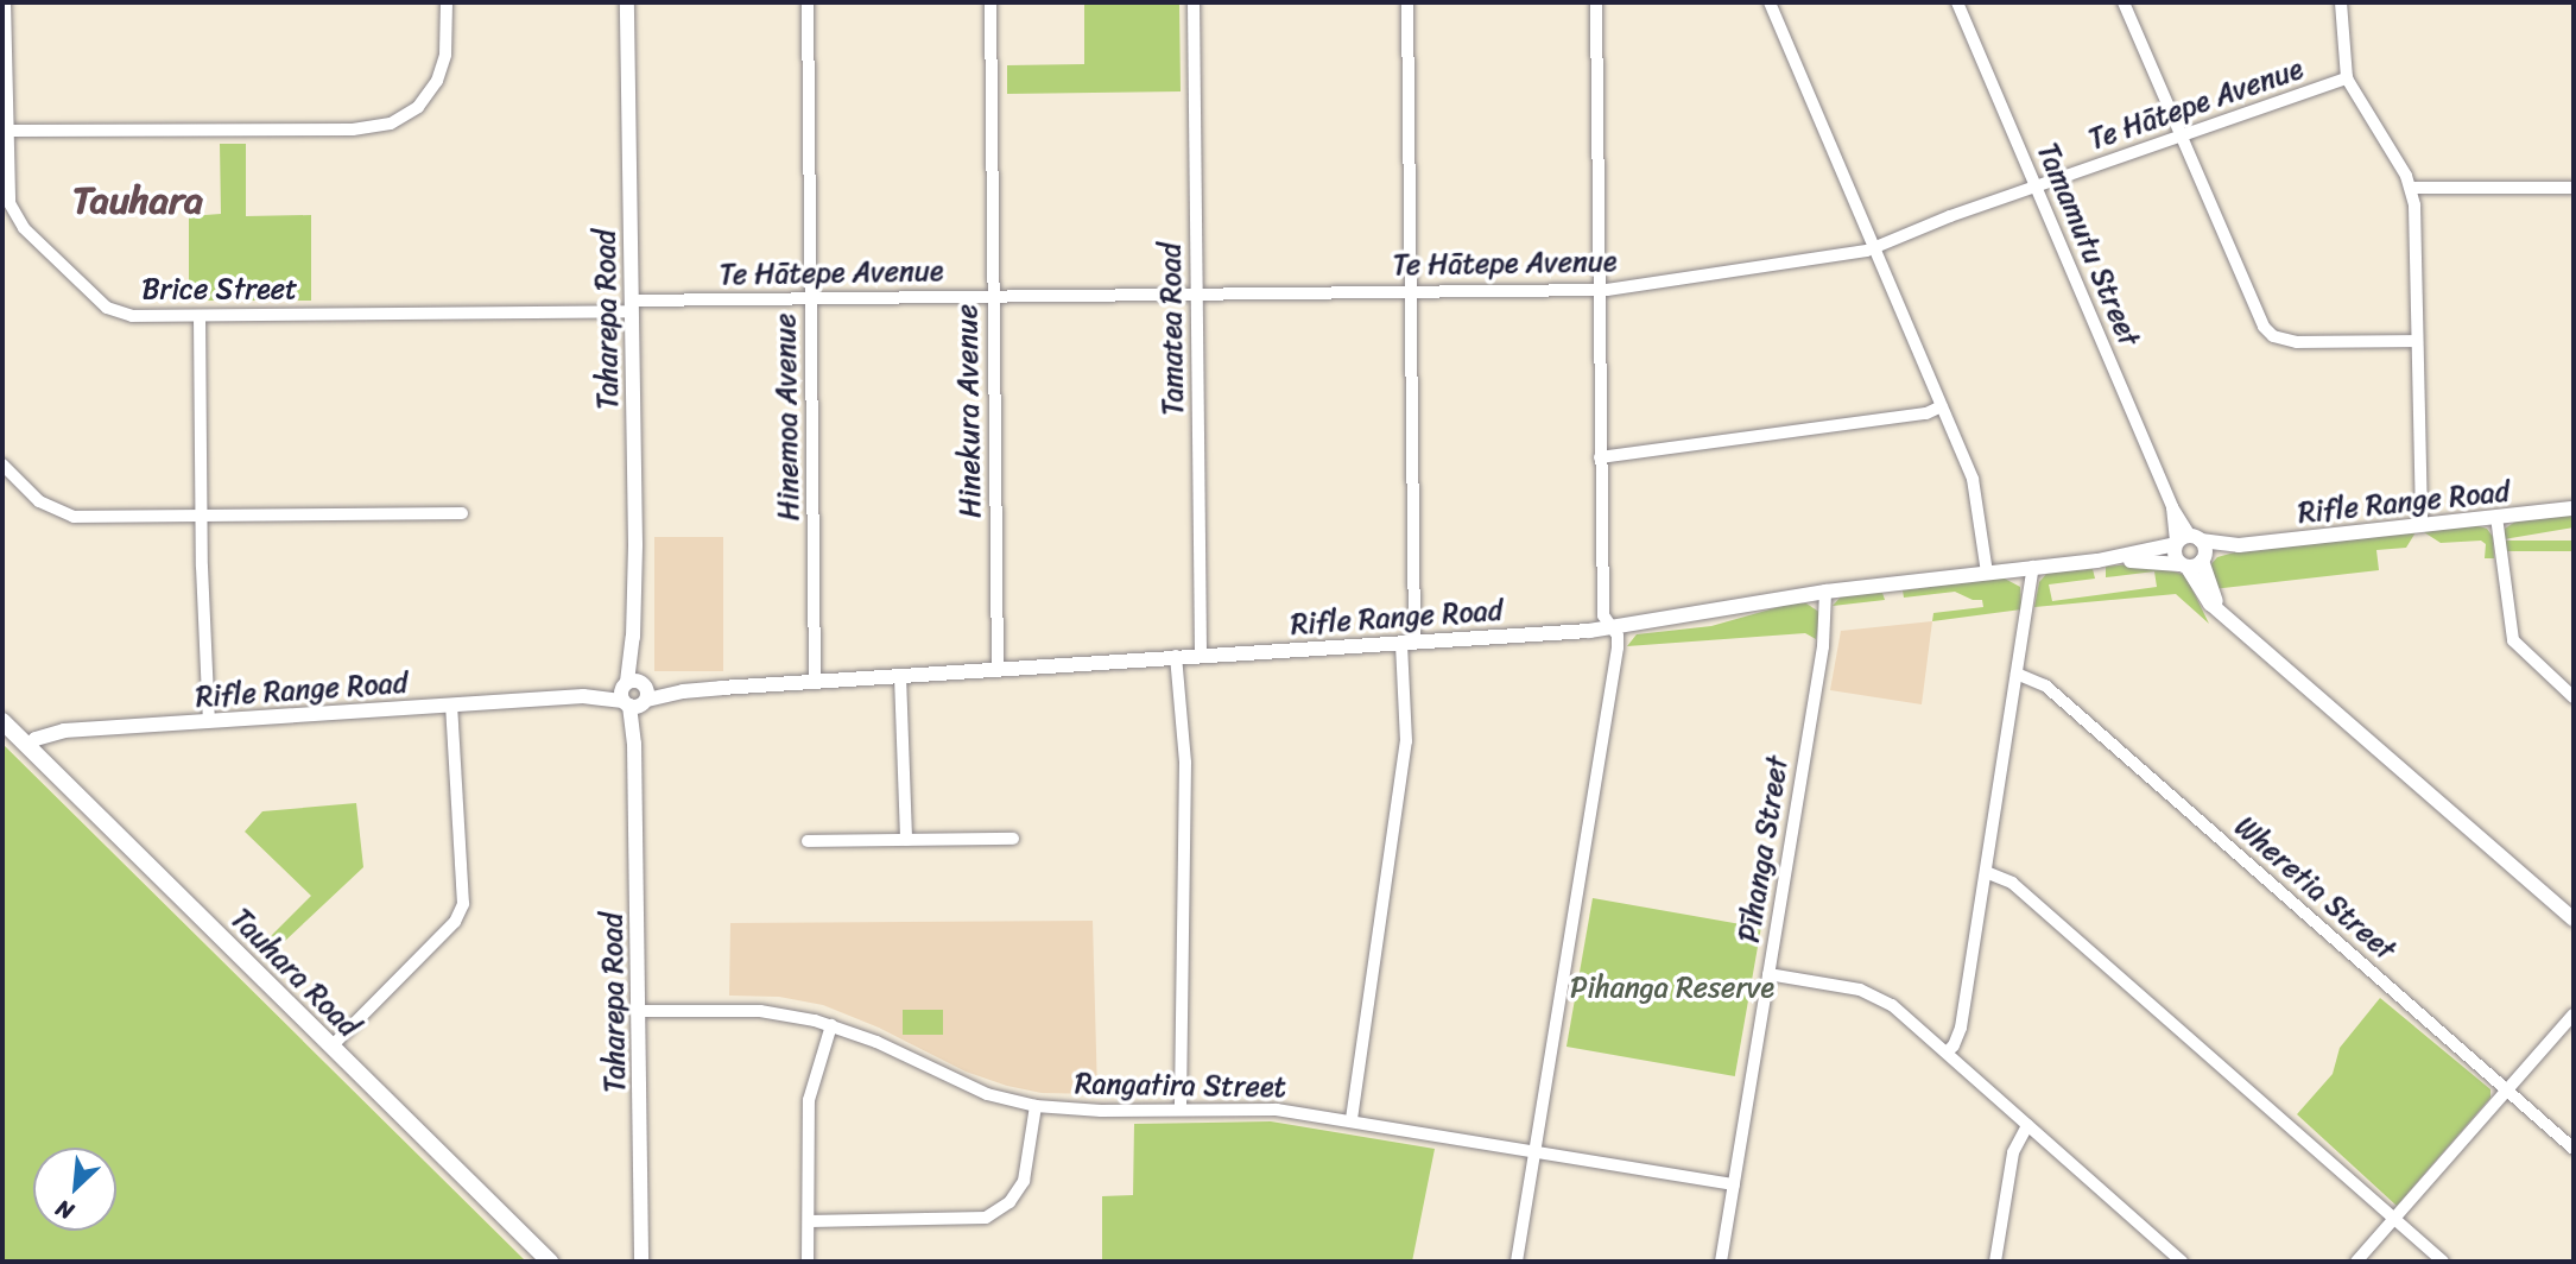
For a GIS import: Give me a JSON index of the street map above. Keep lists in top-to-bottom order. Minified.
{"streets":{"main road":["Tauhara Road"],"street":["Te Hātepe Avenue","Tamamutu Street","Brice Street","Taharepa Road","Tamatea Road","Hinekura Avenue","Hinemoa Avenue","Rifle Range Road","Pīhanga Street","Wheretia Street","Rangatira Street"]},"crossings":[["Te Hātepe Avenue","Tamamutu Street"],["Te Hātepe Avenue","Brice Street"],["Te Hātepe Avenue","Taharepa Road"],["Te Hātepe Avenue","Tamatea Road"],["Te Hātepe Avenue","Hinekura Avenue"],["Te Hātepe Avenue","Hinemoa Avenue"],["Tamamutu Street","Rifle Range Road"],["Brice Street","Taharepa Road"],["Taharepa Road","Rifle Range Road"],["Taharepa Road","Rangatira Street"],["Tamatea Road","Rifle Range Road"],["Hinekura Avenue","Rifle Range Road"],["Hinemoa Avenue","Rifle Range Road"],["Rifle Range Road","Pīhanga Street"],["Rifle Range Road","Tauhara Road"],["Pīhanga Street","Rangatira Street"]],"districts":["Tauhara"],"parks":["Pihanga Reserve"],"north":"bottom left"}
